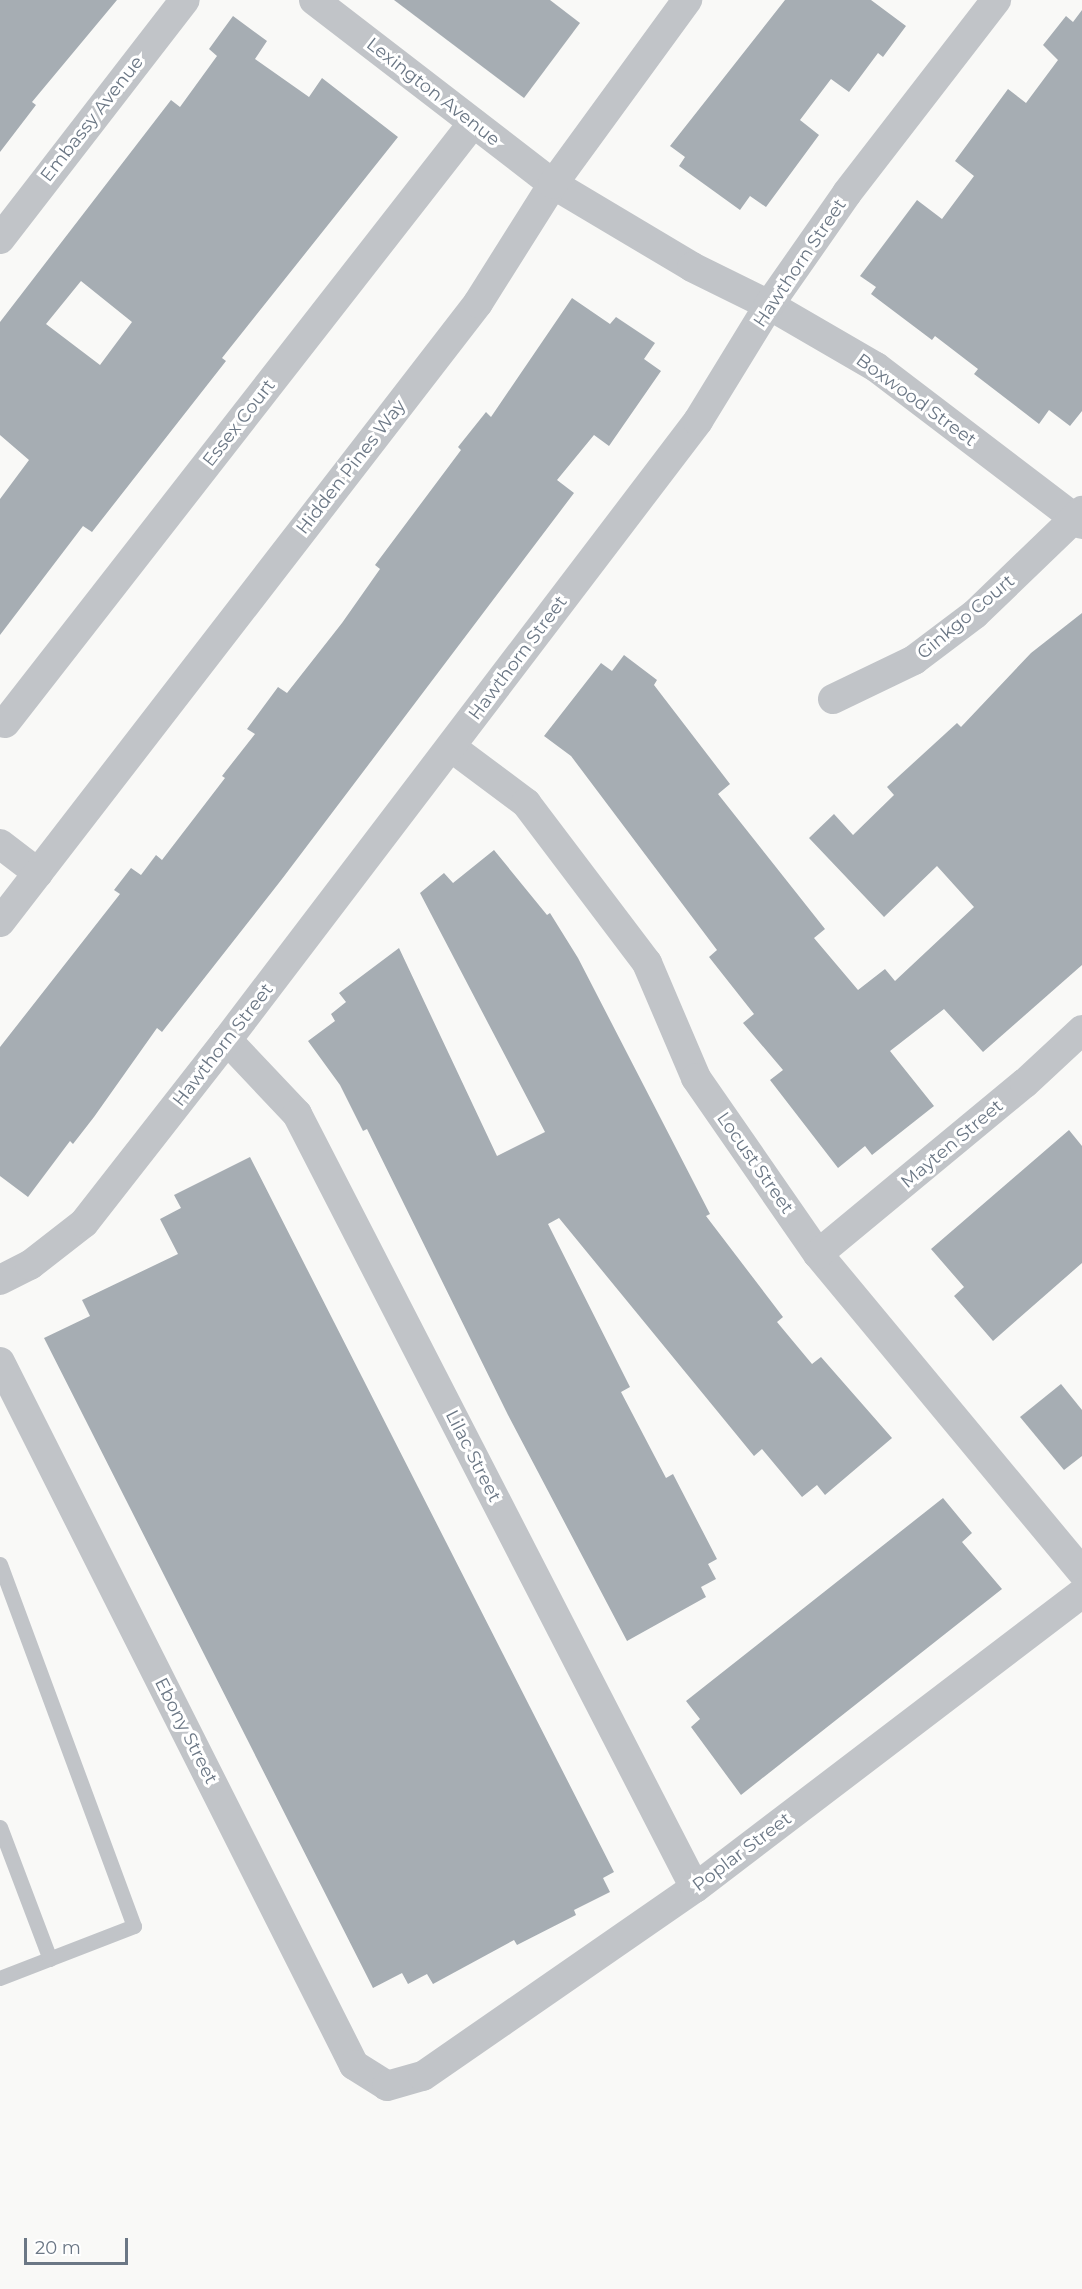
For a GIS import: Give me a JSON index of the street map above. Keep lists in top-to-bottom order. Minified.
{"streets":{"street":["Lexington Avenue","Embassy Avenue","Hawthorn Street","Boxwood Street","Essex Court","Hidden Pines Way","Ginkgo Court","Mayten Street","Locust Street","Lilac Street","Ebony Street","Poplar Street"]},"crossings":[["Lexington Avenue","Boxwood Street"],["Lexington Avenue","Essex Court"],["Lexington Avenue","Hidden Pines Way"],["Hawthorn Street","Boxwood Street"],["Hawthorn Street","Locust Street"],["Hawthorn Street","Lilac Street"],["Boxwood Street","Hidden Pines Way"],["Boxwood Street","Ginkgo Court"],["Mayten Street","Locust Street"],["Lilac Street","Poplar Street"],["Ebony Street","Poplar Street"]],"scale_bar":"20 m"}
